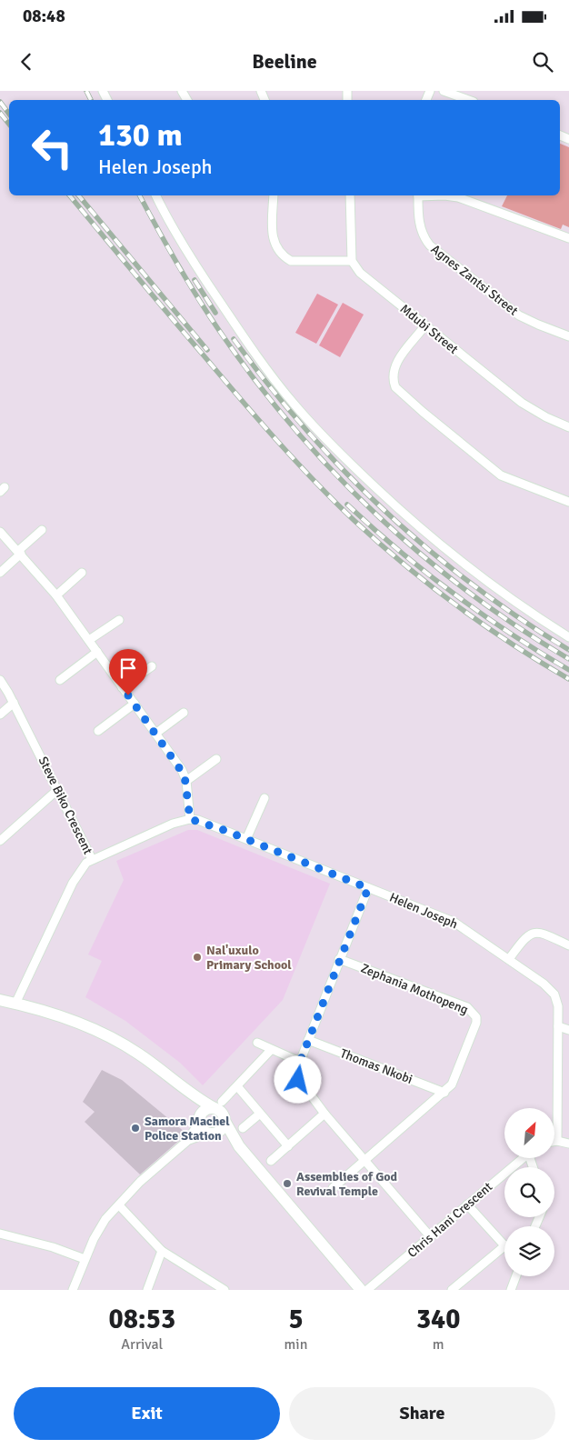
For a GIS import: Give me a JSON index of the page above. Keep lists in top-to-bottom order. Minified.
{"streets":{"street":["Agnes Zantsi Street","Mdubi Street","Steve Biko Crescent","Helen Joseph","Zephania Mothopeng","Thomas Nkobi","Chris Hani Crescent"]},"crossings":[["Zephania Mothopeng","Thomas Nkobi"]],"places":["Nal'uxulo Primary School","Samora Machel Police Station","Assemblies of God Revival Temple"],"north":"top right","page":{"status":"08:48","header":"Beeline","turn":["130 m","Helen Joseph"],"eta":["08:53","Arrival","5","min","340","m"],"buttons":["Exit","Share"]}}
